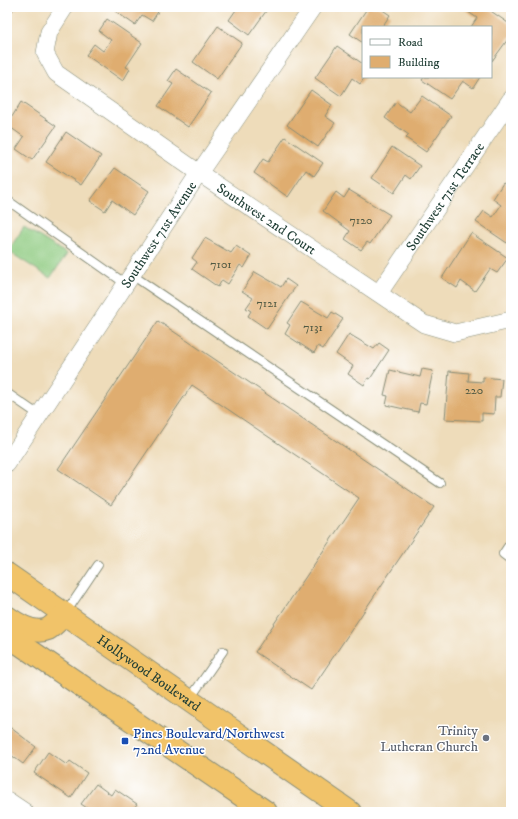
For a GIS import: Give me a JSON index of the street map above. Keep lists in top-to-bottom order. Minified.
{"streets":{"highway":["Hollywood Boulevard"],"street":["Southwest 71st Terrace","Southwest 2nd Court","Southwest 71st Avenue"]},"crossings":[["Southwest 71st Terrace","Southwest 2nd Court"],["Southwest 2nd Court","Southwest 71st Avenue"]],"places":{"other":["Trinity Lutheran Church"],"transit":["Pines Boulevard/Northwest 72nd Avenue"]},"house_numbers":["7120","7101","7121","7131","220"],"legend":["Road","Building"]}
